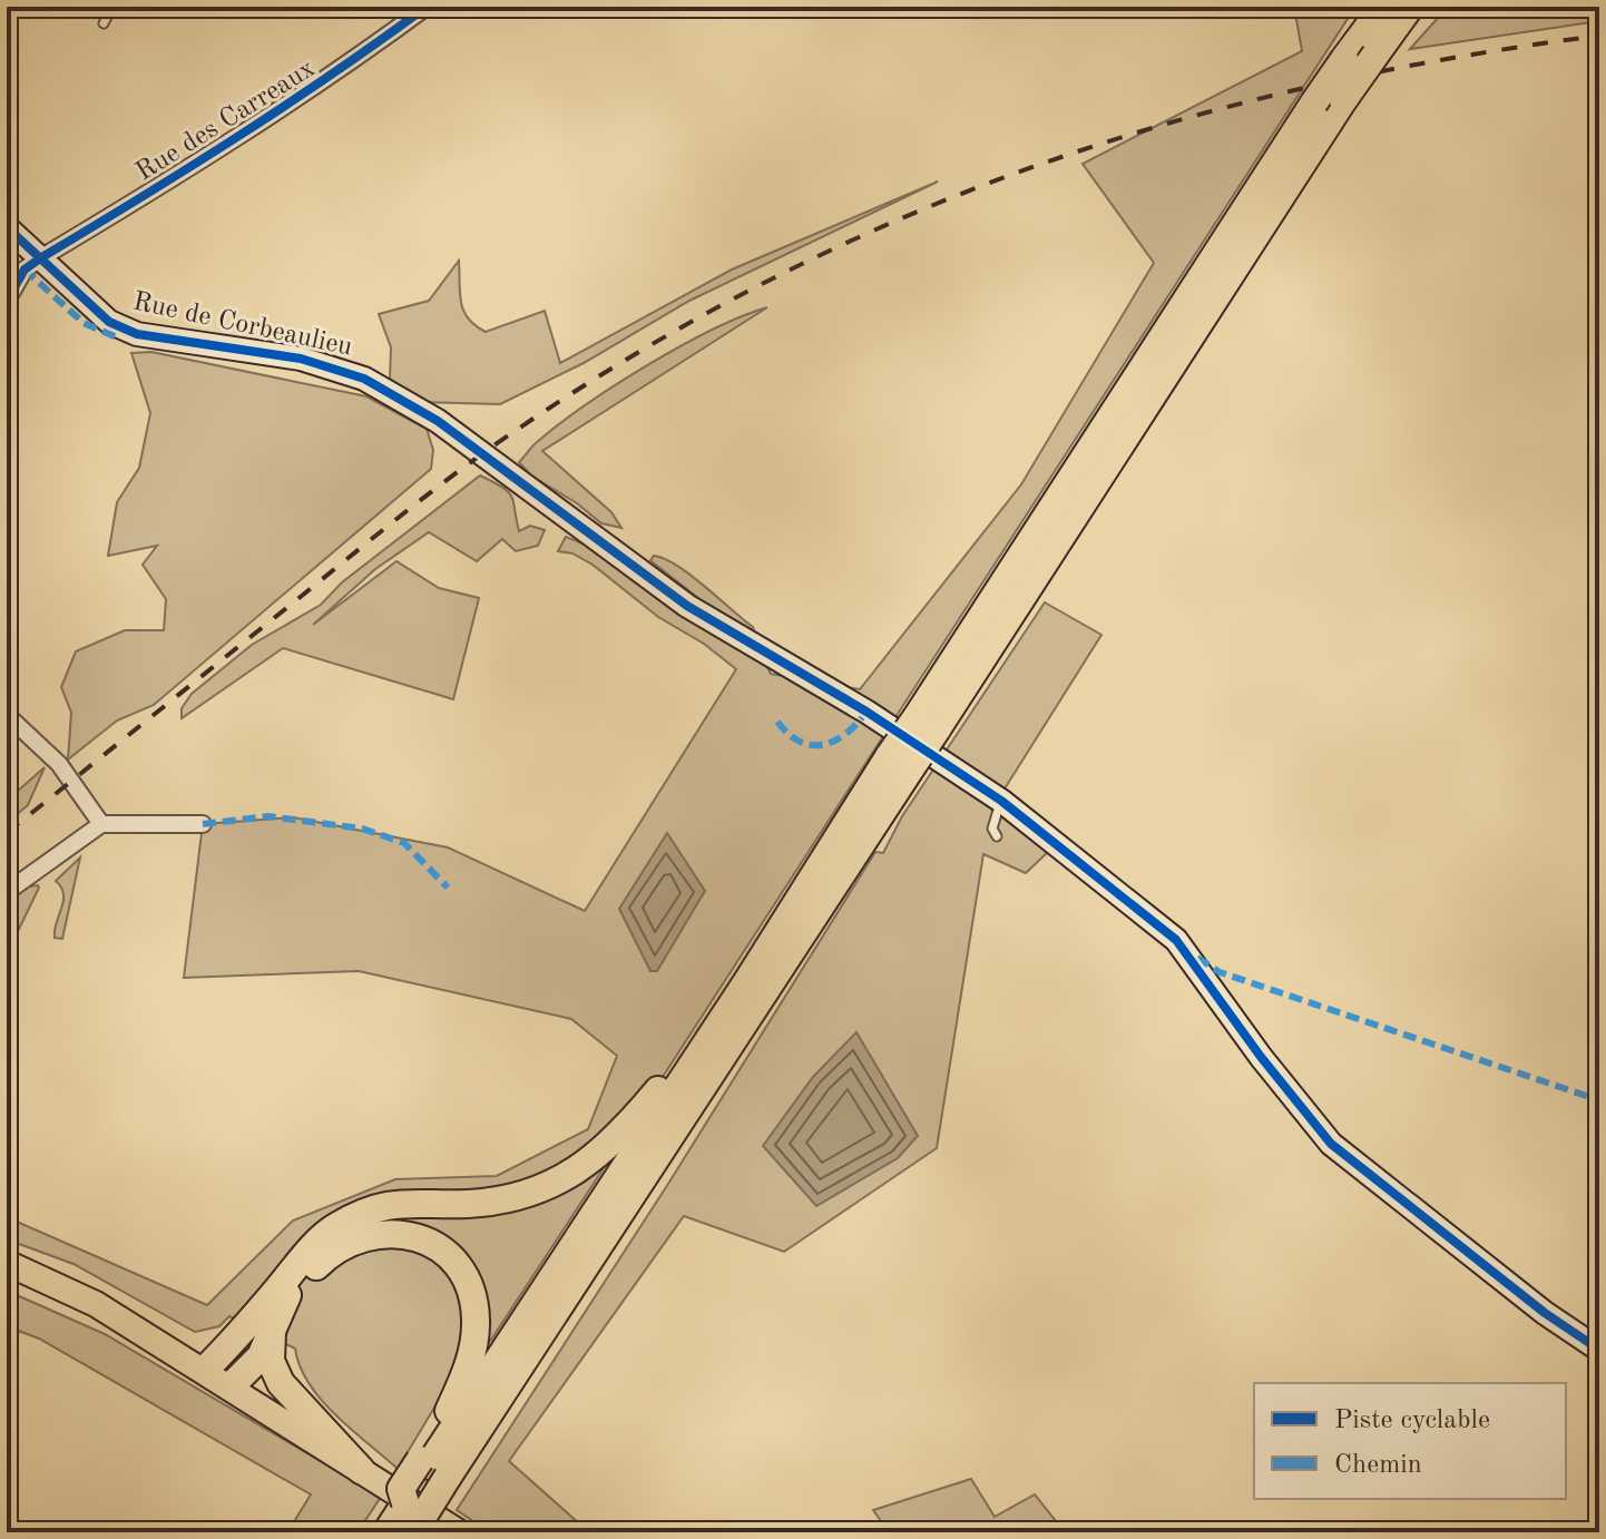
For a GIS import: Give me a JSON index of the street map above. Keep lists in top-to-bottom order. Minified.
{"streets":{"street":["Rue des Carreaux","Rue de Corbeaulieu"]},"crossings":[["Rue des Carreaux","Rue de Corbeaulieu"]],"legend":["Piste cyclable","Chemin"]}
